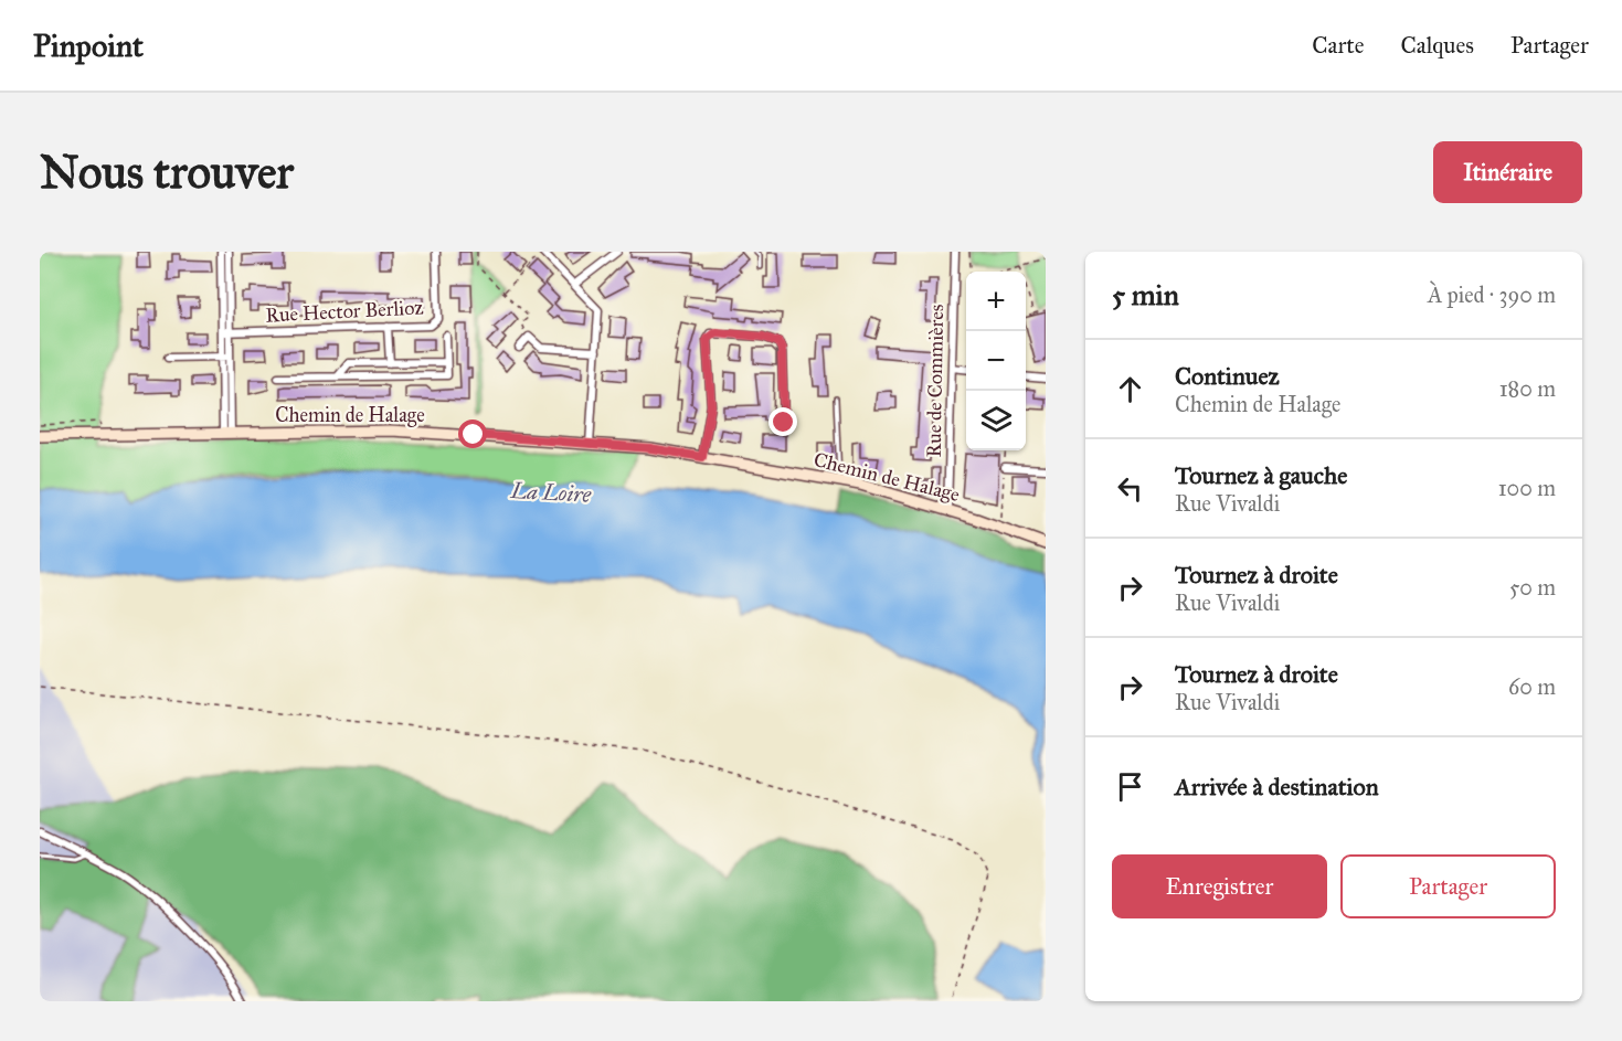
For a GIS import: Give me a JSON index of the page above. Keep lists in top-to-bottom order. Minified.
{"streets":{"main road":["Chemin de Halage"],"street":["Rue Hector Berlioz","Rue de Commières"]},"crossings":[["Rue de Commières","Chemin de Halage"]],"water":["La Loire"],"page":{"header":"Pinpoint","nav":["Carte","Calques","Partager"],"buttons":["Itinéraire",["Enregistrer","Partager"]],"title":"Nous trouver","heading":["5 min","À pied · 390 m"],"map_buttons":["+","−"],"list":[["Continuez","Chemin de Halage","180 m"],["Tournez à gauche","Rue Vivaldi","100 m"],["Tournez à droite","Rue Vivaldi","50 m"],["Tournez à droite","Rue Vivaldi","60 m"],"Arrivée à destination"]}}
